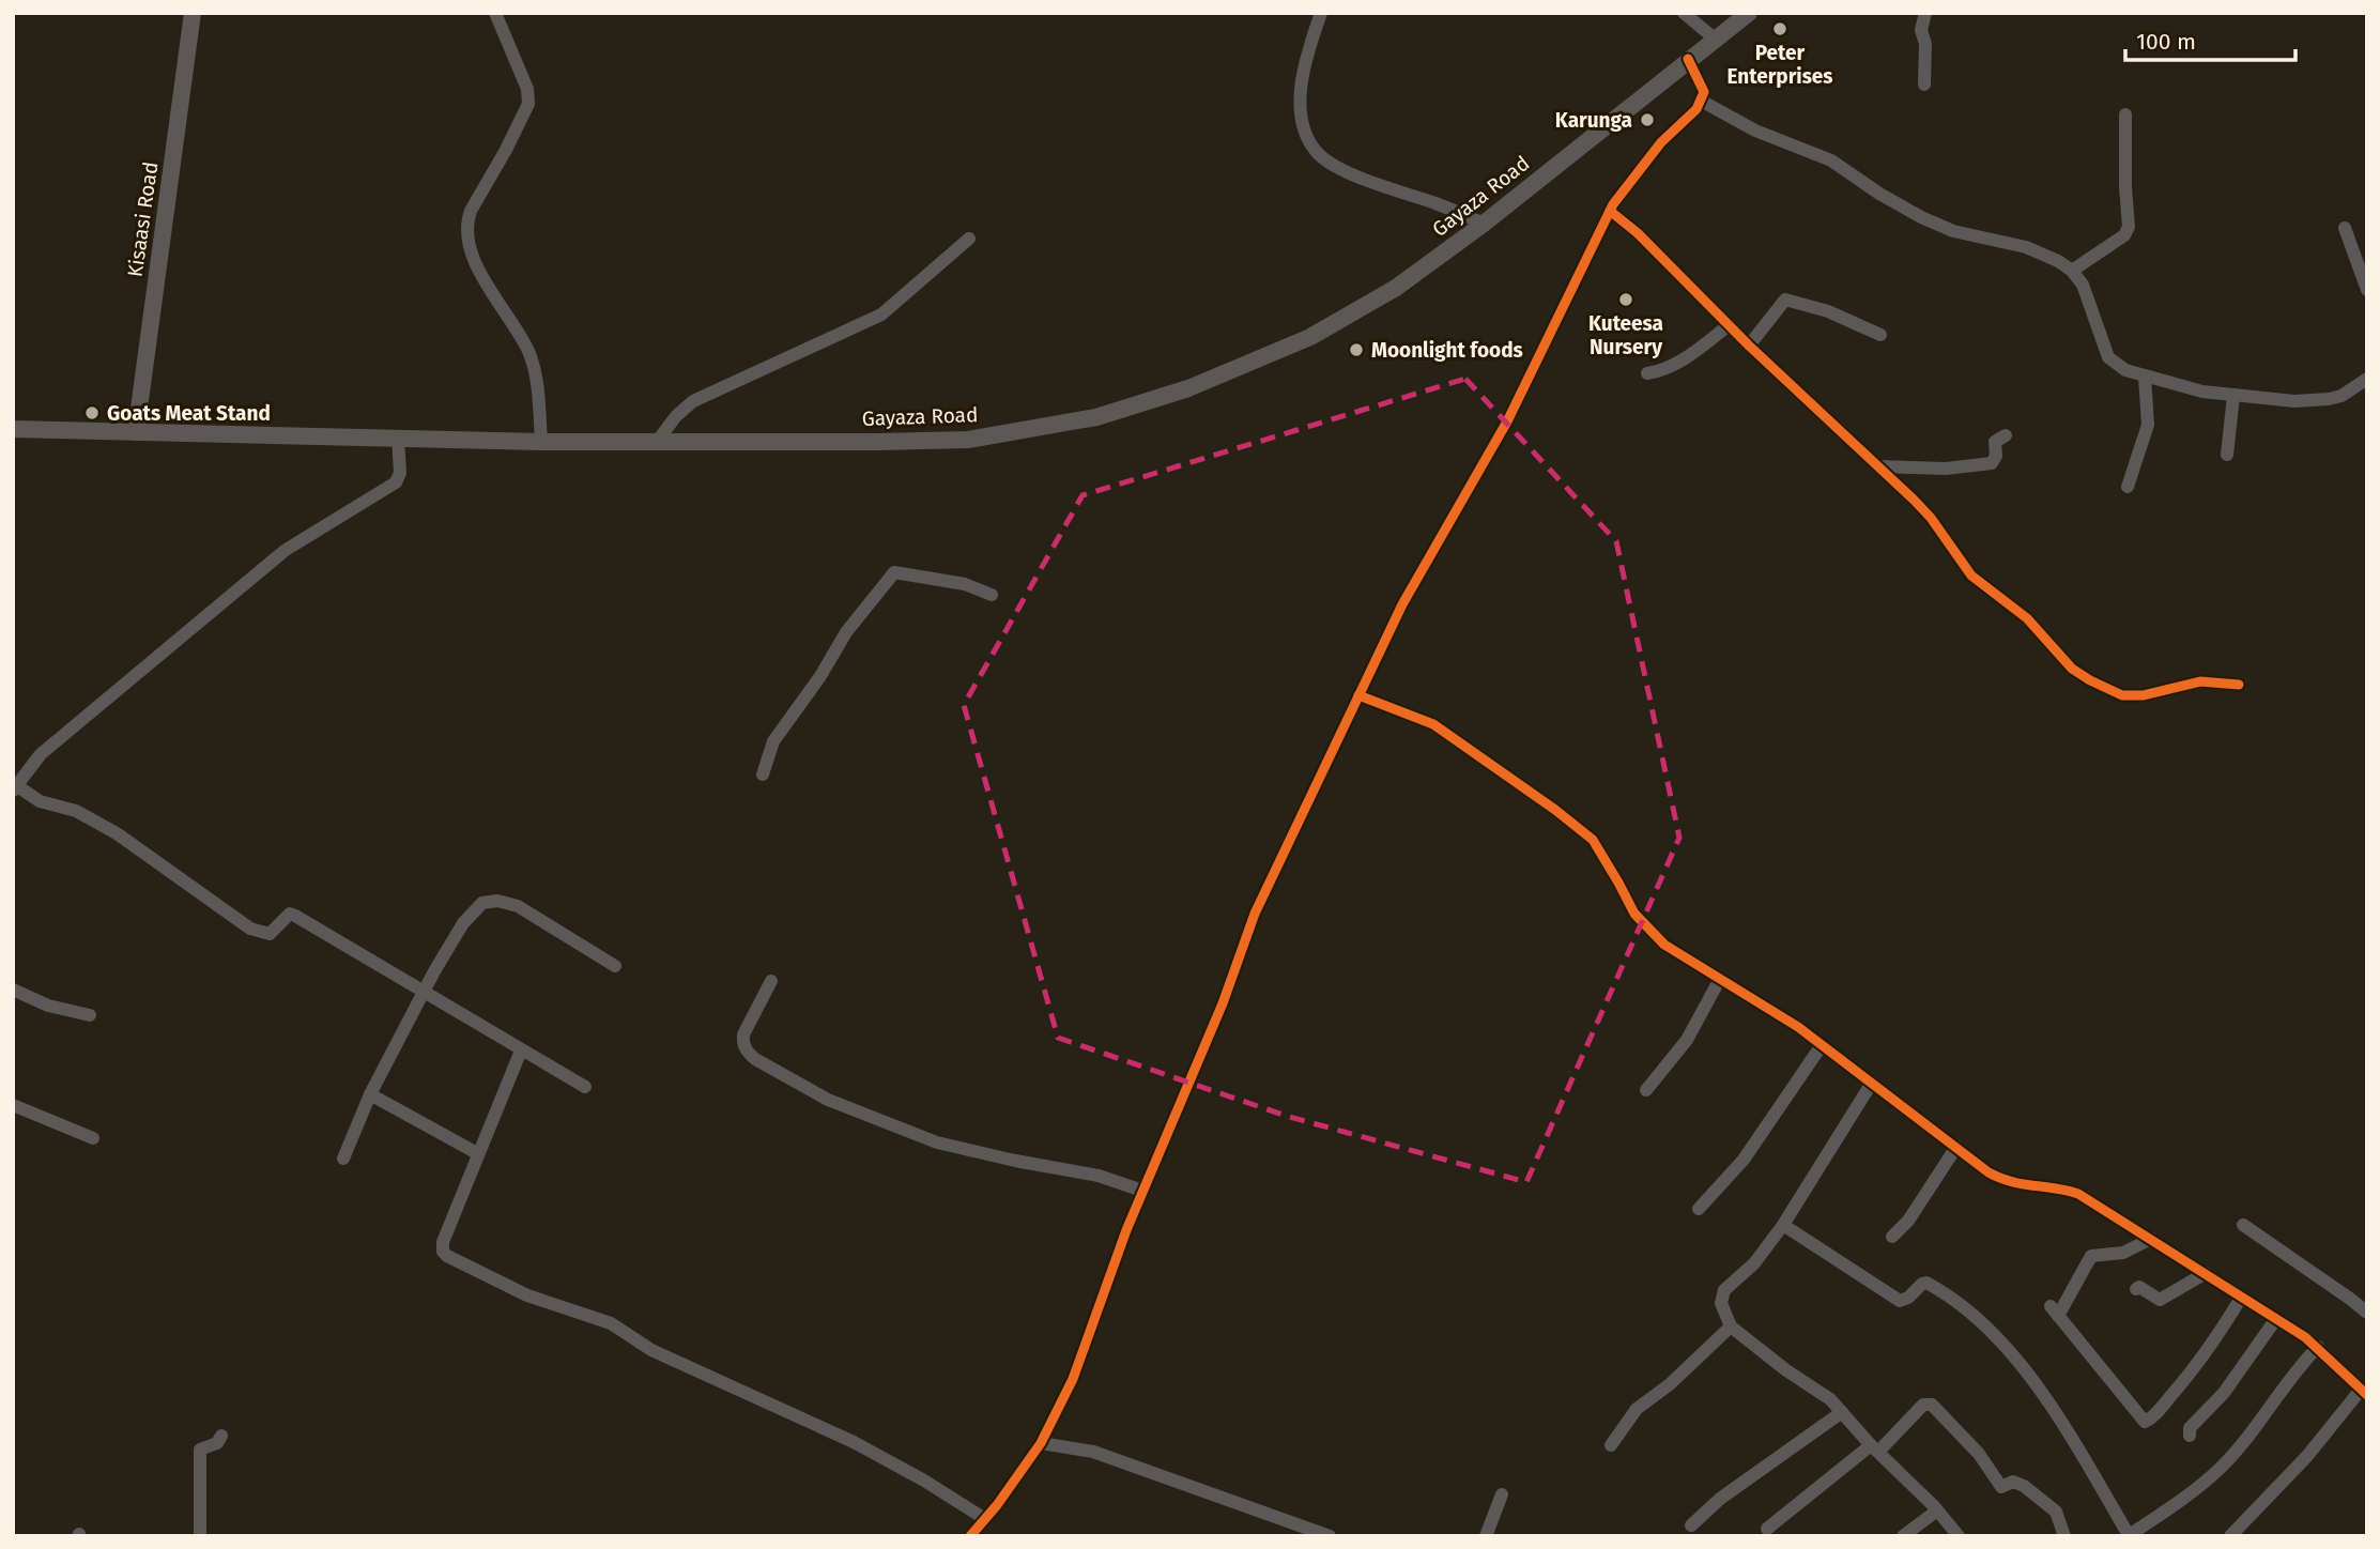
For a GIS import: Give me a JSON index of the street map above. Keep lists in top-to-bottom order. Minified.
{"streets":{"main road":["Gayaza Road","Kisaasi Road"]},"crossings":[["Gayaza Road","Kisaasi Road"]],"places":["Peter Enterprises","Karunga","Kuteesa Nursery","Moonlight foods","Goats Meat Stand"],"scale_bar":"100 m"}
